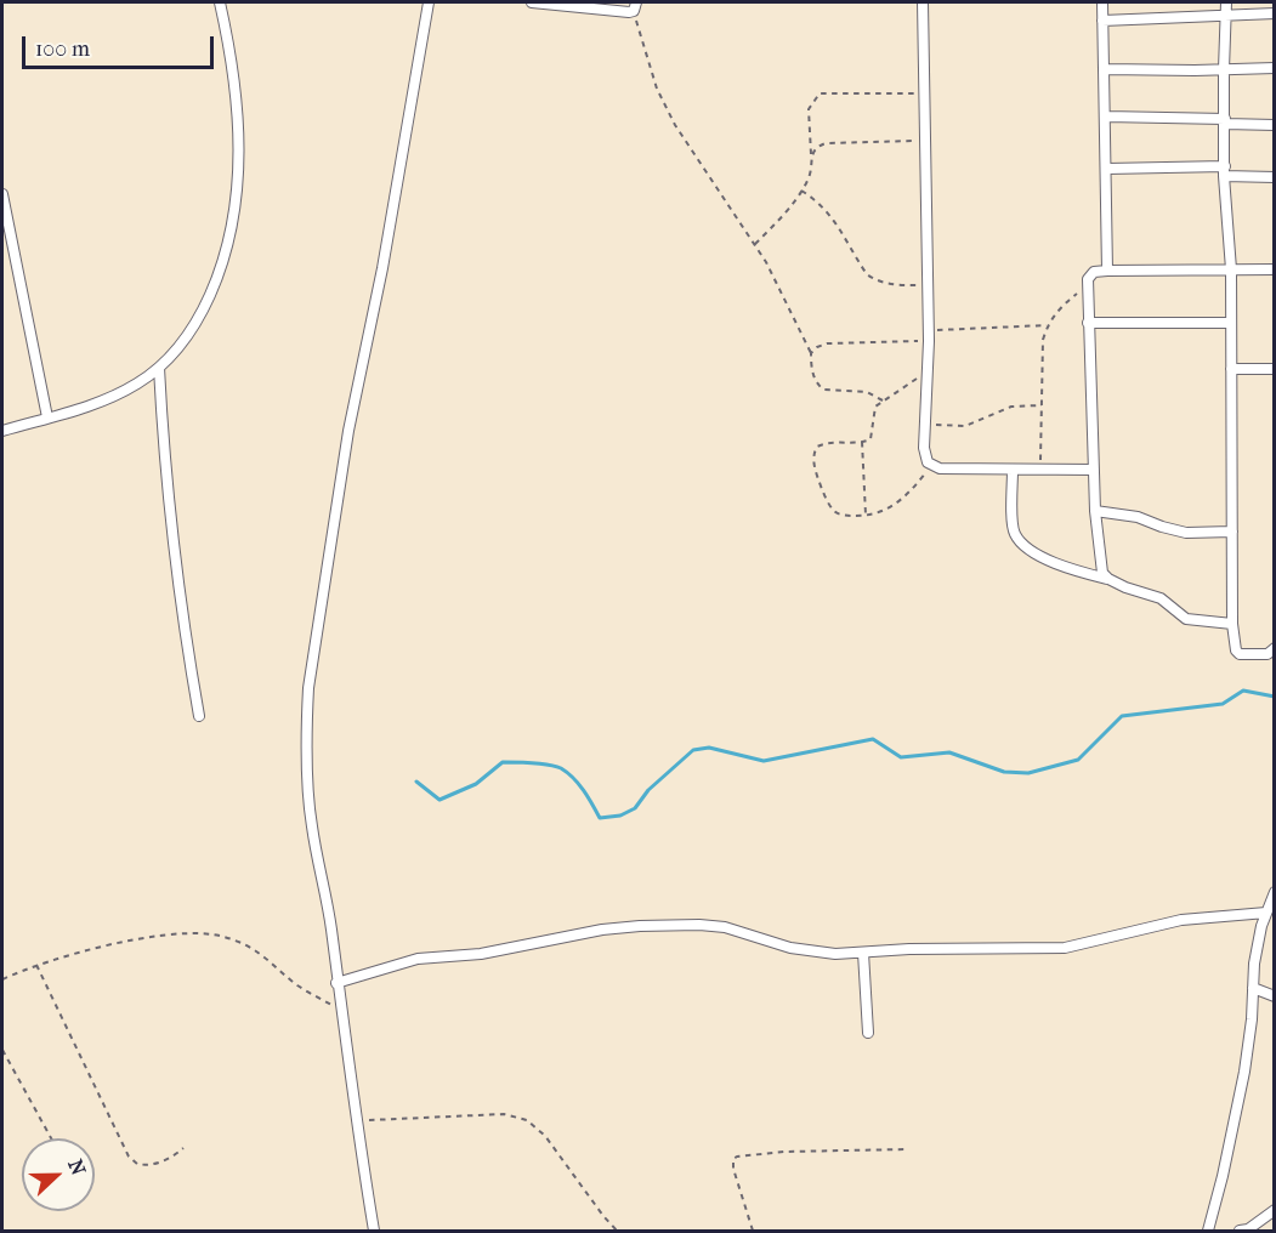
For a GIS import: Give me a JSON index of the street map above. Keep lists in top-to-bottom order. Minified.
{"scale_bar":"100 m","north":"right"}
